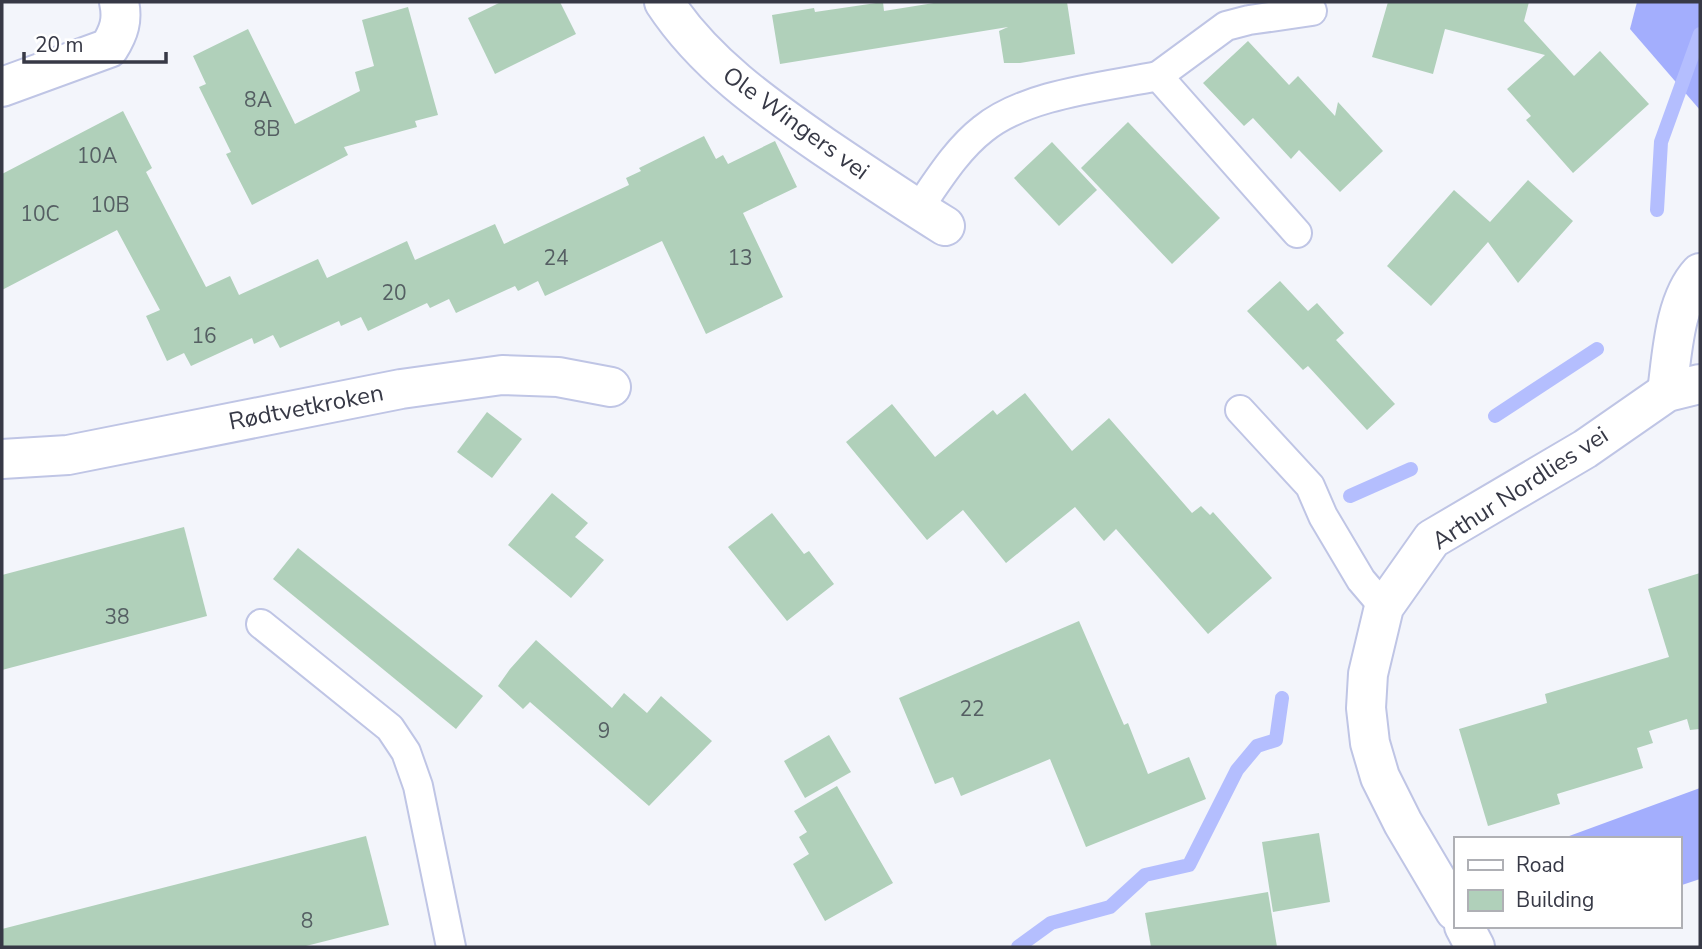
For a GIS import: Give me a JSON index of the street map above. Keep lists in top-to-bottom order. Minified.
{"streets":{"street":["Ole Wingers vei","Rødtvetkroken","Arthur Nordlies vei"]},"house_numbers":["8A","8B","10A","10B","10C","24","13","20","16","38","22","9","8"],"legend":["Road","Building"],"scale_bar":"20 m"}
